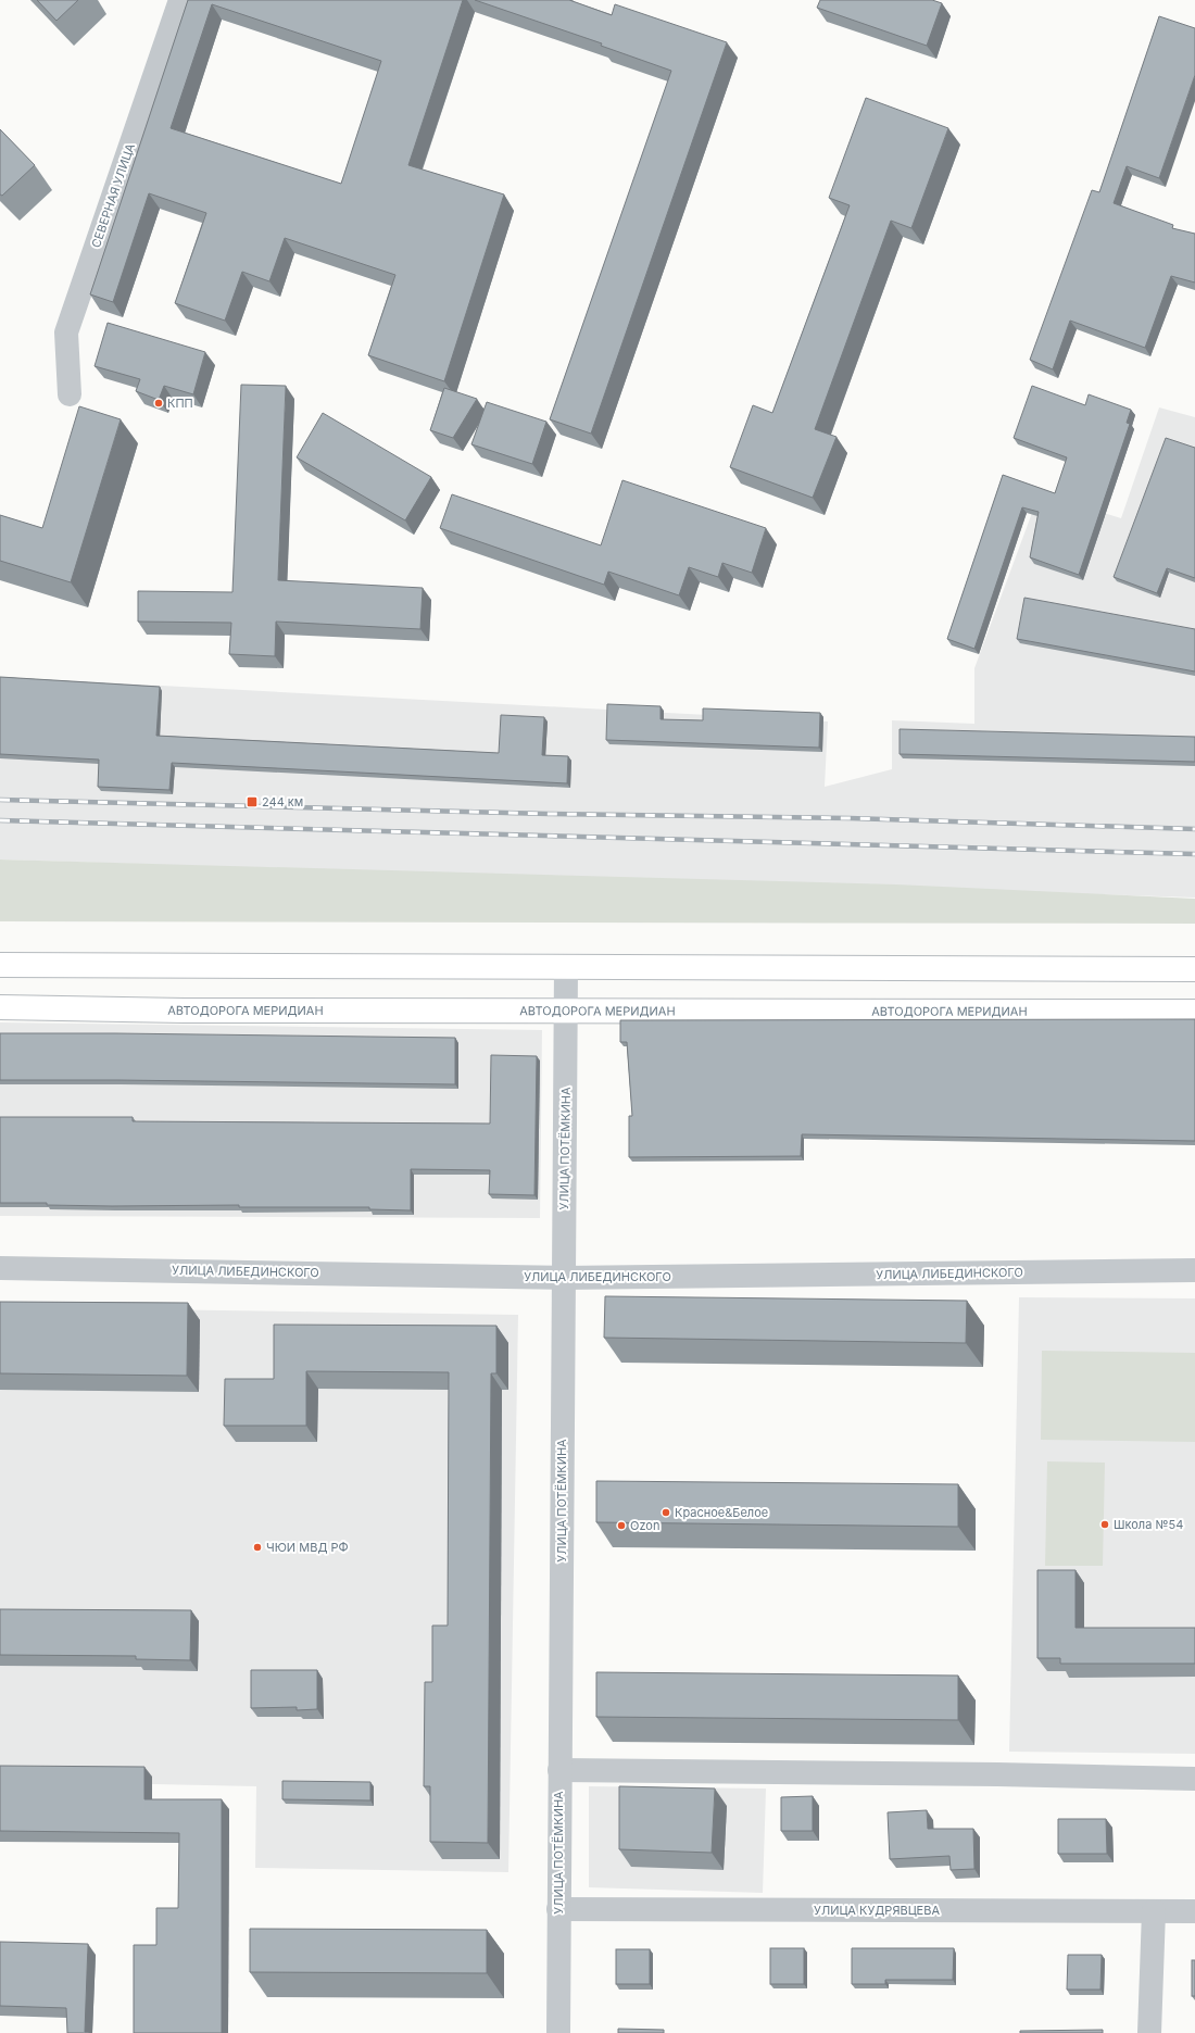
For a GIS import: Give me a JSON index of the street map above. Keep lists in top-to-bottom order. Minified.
{"streets":{"main road":["АВТОДОРОГА МЕРИДИАН"],"street":["СЕВЕРНАЯ УЛИЦА","УЛИЦА ПОТЁМКИНА","УЛИЦА ЛИБЕДИНСКОГО","УЛИЦА КУДРЯВЦЕВА"]},"crossings":[["АВТОДОРОГА МЕРИДИАН","УЛИЦА ПОТЁМКИНА"],["УЛИЦА ПОТЁМКИНА","УЛИЦА ЛИБЕДИНСКОГО"],["УЛИЦА ПОТЁМКИНА","УЛИЦА КУДРЯВЦЕВА"]],"places":{"other":["КПП","Красное&Белое","Школа №54","Ozon","ЧЮИ МВД РФ"],"transit":["244 км"]}}
